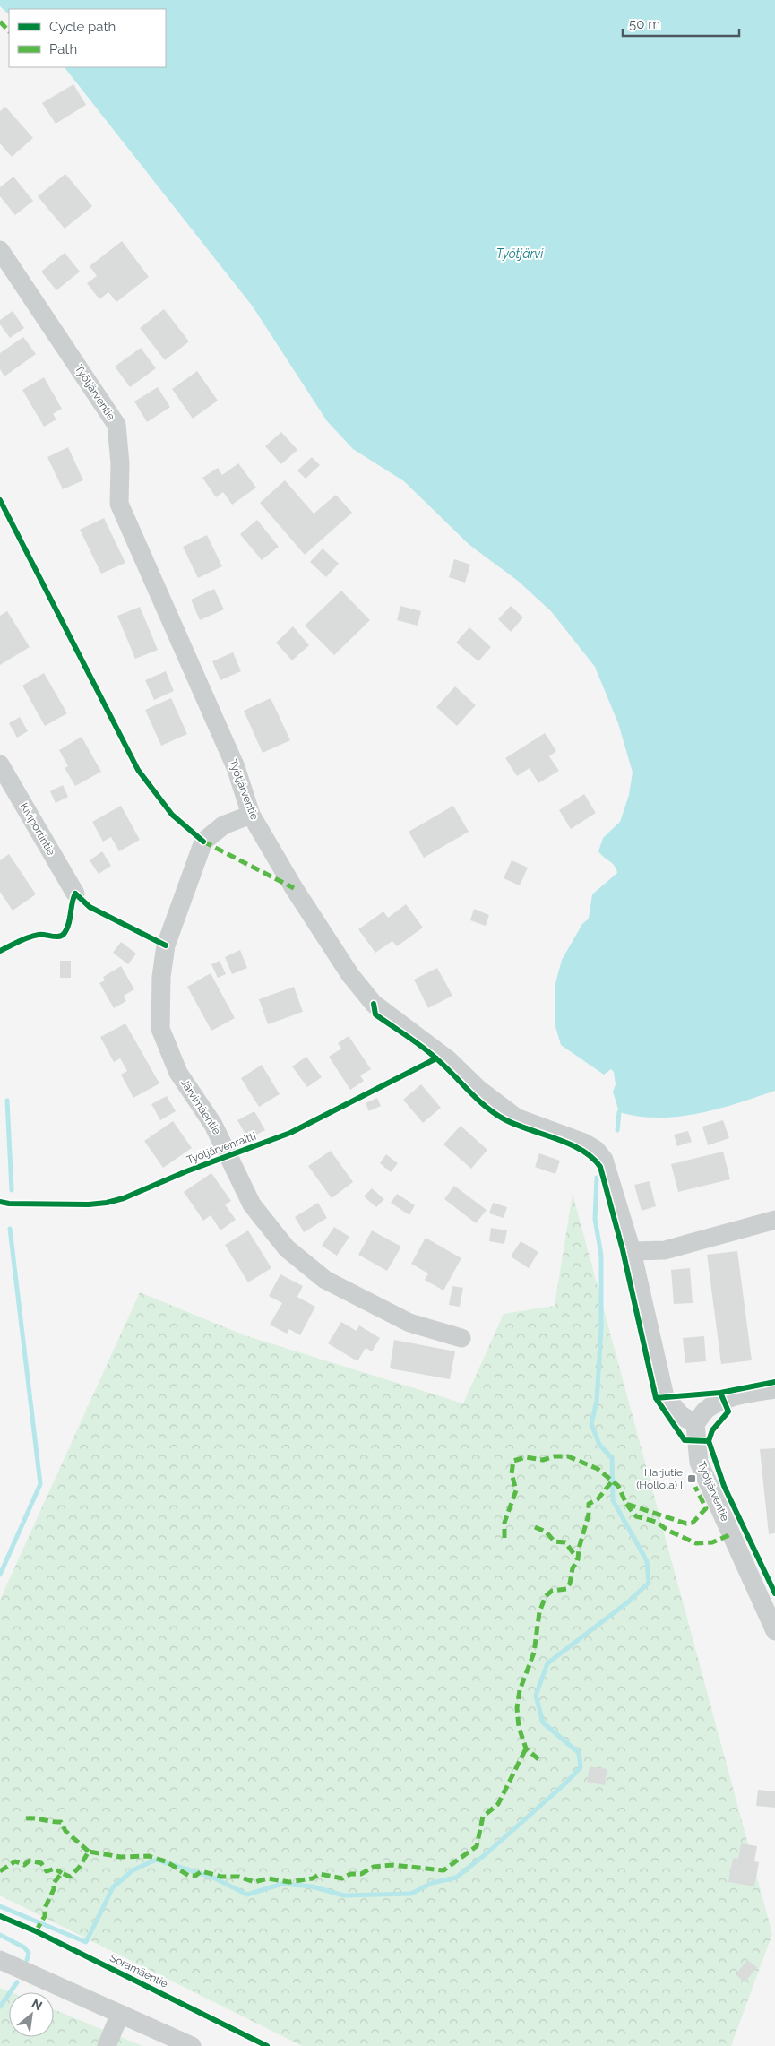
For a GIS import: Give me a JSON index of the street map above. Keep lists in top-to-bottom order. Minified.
{"streets":{"street":["Työtjärventie","Kiviportintie","Järvimäentie"],"cycle path":["Työtjärvenraitti","Soramäentie"]},"crossings":[["Työtjärventie","Järvimäentie"]],"water":["Työtjärvi"],"places":{"transit":["Harjutie (Hollola) I"]},"legend":["Cycle path","Path"],"scale_bar":"50 m","north":"top right"}
